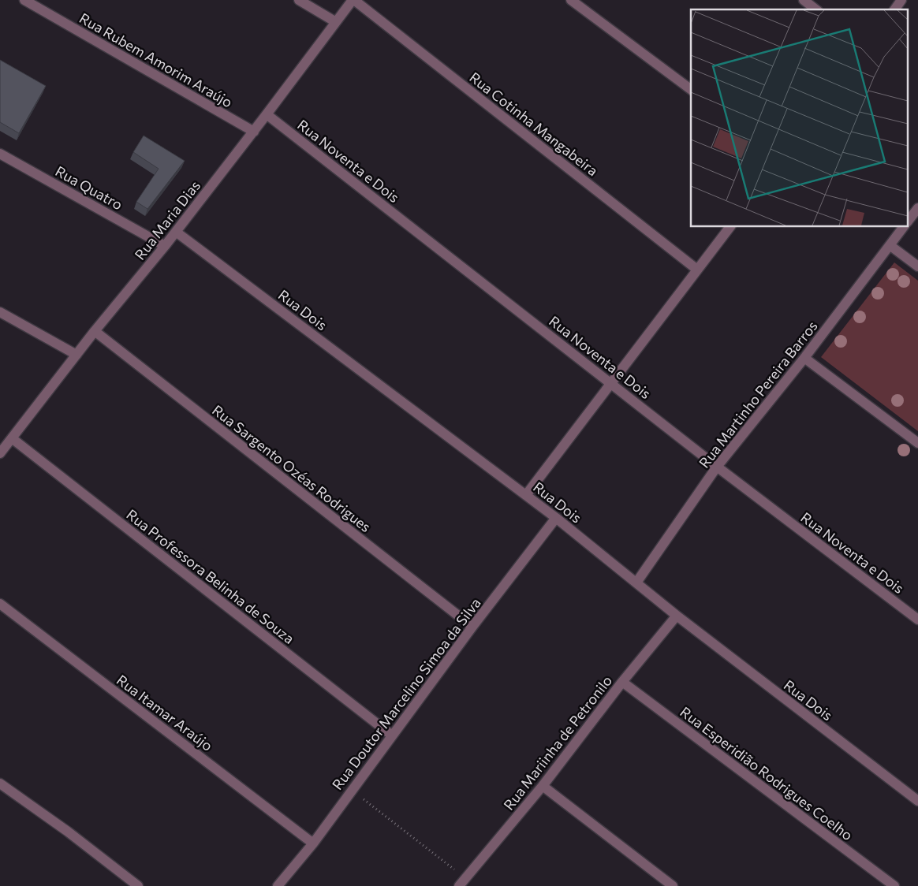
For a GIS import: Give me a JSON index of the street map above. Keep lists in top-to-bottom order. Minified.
{"streets":{"street":["Rua Rubem Amorim Araújo","Rua Cotinha Mangabeira","Rua Noventa e Dois","Rua Quatro","Rua Maria Dias","Rua Dois","Rua Martinho Pereira Barros","Rua Sargento Ozéas Rodrigues","Rua Professora Belinha de Souza","Rua Doutor Marcelino Simoa da Silva","Rua Itamar Araújo","Rua Mariinha de Petronilo","Rua Esperidião Rodrigues Coelho"]},"crossings":[["Rua Rubem Amorim Araújo","Rua Maria Dias"],["Rua Cotinha Mangabeira","Rua Maria Dias"],["Rua Noventa e Dois","Rua Maria Dias"],["Rua Noventa e Dois","Rua Martinho Pereira Barros"],["Rua Quatro","Rua Maria Dias"],["Rua Maria Dias","Rua Dois"],["Rua Maria Dias","Rua Sargento Ozéas Rodrigues"],["Rua Maria Dias","Rua Professora Belinha de Souza"],["Rua Dois","Rua Martinho Pereira Barros"],["Rua Dois","Rua Doutor Marcelino Simoa da Silva"],["Rua Dois","Rua Mariinha de Petronilo"],["Rua Sargento Ozéas Rodrigues","Rua Doutor Marcelino Simoa da Silva"],["Rua Professora Belinha de Souza","Rua Doutor Marcelino Simoa da Silva"],["Rua Doutor Marcelino Simoa da Silva","Rua Itamar Araújo"],["Rua Mariinha de Petronilo","Rua Esperidião Rodrigues Coelho"]]}
